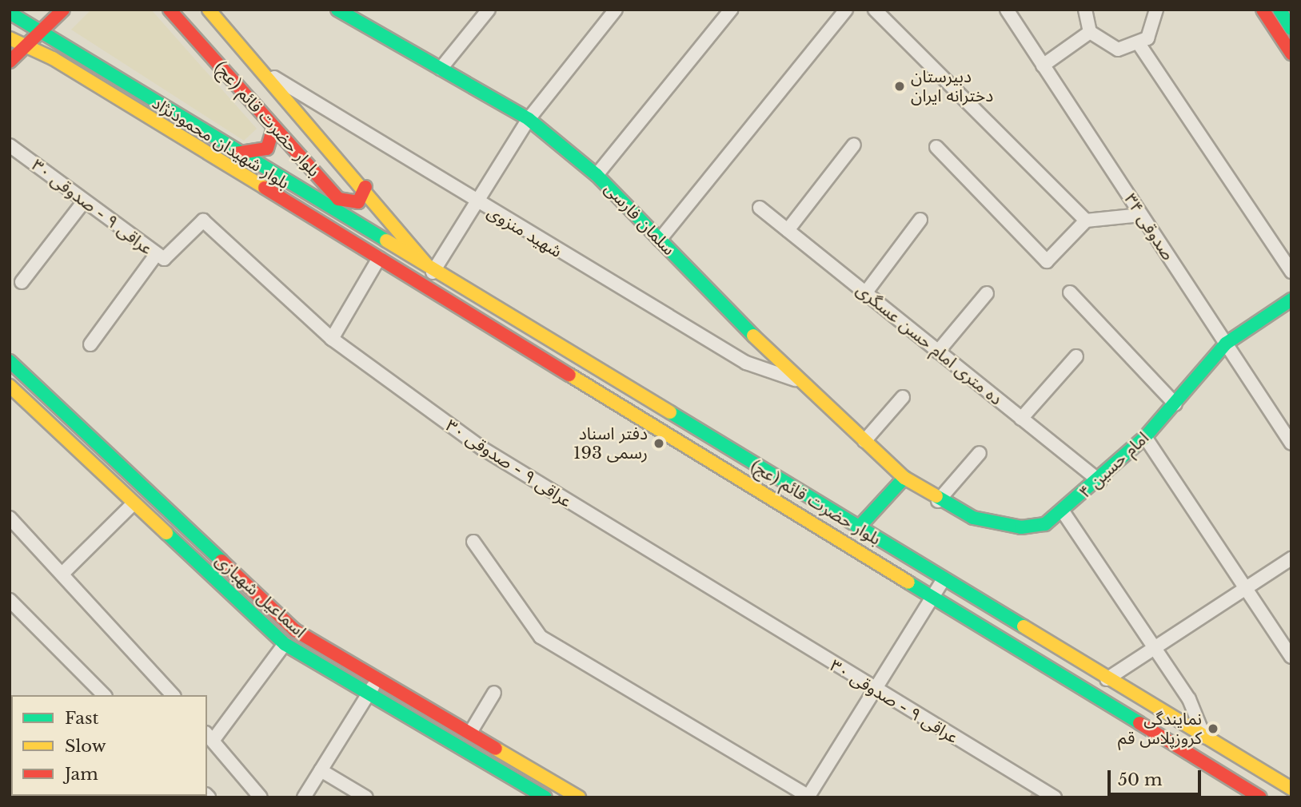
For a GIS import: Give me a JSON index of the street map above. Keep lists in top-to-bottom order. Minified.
{"streets":{"main road":["بلوار حضرت قائم (عج)","بلوار شهیدان محمودنژاد","سلمان فارسی","امام حسین ۴","اسماعیل شهبازی"],"street":["عراقی ۹ - صدوقی ۳۰","صدوقی ۳۴","شهید منزوی","ده متری امام حسن عسگری"]},"crossings":[["بلوار حضرت قائم (عج)","بلوار شهیدان محمودنژاد"],["بلوار حضرت قائم (عج)","شهید منزوی"],["سلمان فارسی","شهید منزوی"],["سلمان فارسی","امام حسین ۴"],["صدوقی ۳۴","امام حسین ۴"],["ده متری امام حسن عسگری","امام حسین ۴"]],"places":["دبیرستان دخترانه ایران","دفتر اسناد رسمی 193","نمایندگی کروزپلاس قم"],"legend":["Fast","Slow","Jam"],"scale_bar":"50 m"}
